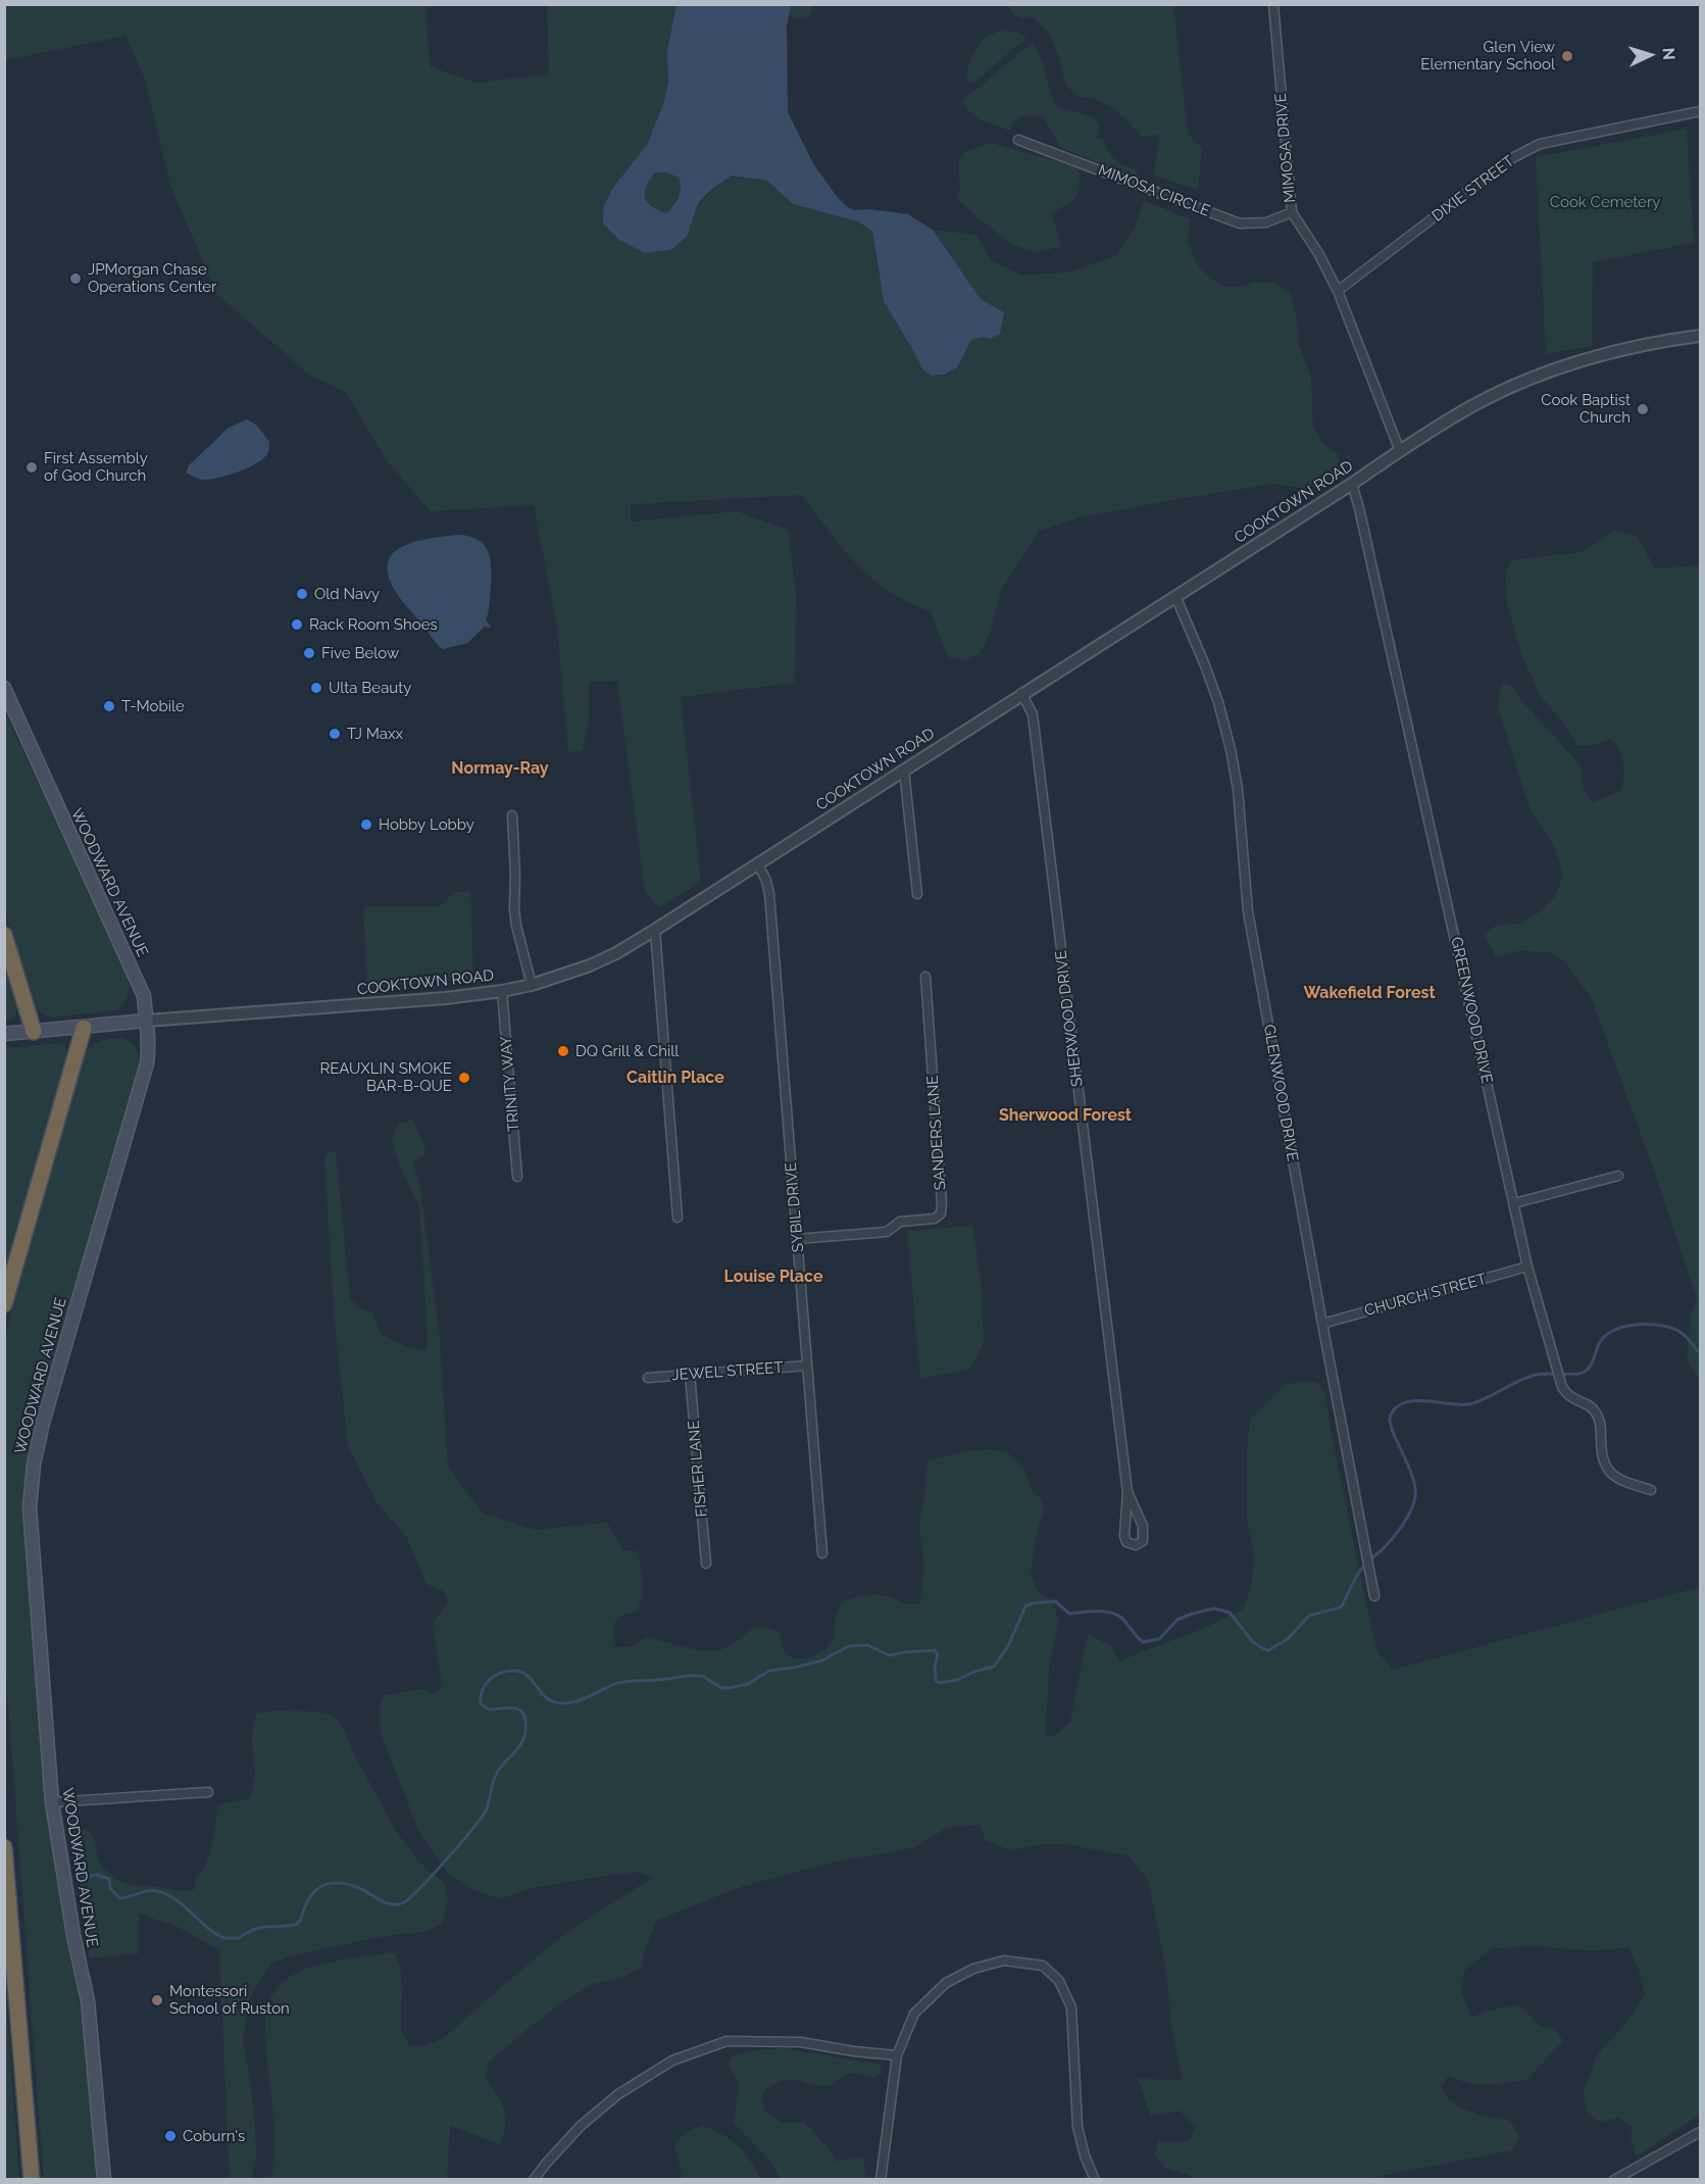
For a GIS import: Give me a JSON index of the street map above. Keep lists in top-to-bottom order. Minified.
{"streets":{"main road":["COOKTOWN ROAD","WOODWARD AVENUE"],"street":["MIMOSA DRIVE","DIXIE STREET","MIMOSA CIRCLE","GREENWOOD DRIVE","SHERWOOD DRIVE","TRINITY WAY","GLENWOOD DRIVE","SANDERS LANE","SYBIL DRIVE","CHURCH STREET","JEWEL STREET","FISHER LANE"]},"crossings":[["MIMOSA DRIVE","DIXIE STREET"],["MIMOSA DRIVE","MIMOSA CIRCLE"],["MIMOSA DRIVE","COOKTOWN ROAD"],["COOKTOWN ROAD","WOODWARD AVENUE"],["COOKTOWN ROAD","GREENWOOD DRIVE"],["COOKTOWN ROAD","SHERWOOD DRIVE"],["COOKTOWN ROAD","TRINITY WAY"],["COOKTOWN ROAD","GLENWOOD DRIVE"],["COOKTOWN ROAD","SYBIL DRIVE"],["GREENWOOD DRIVE","CHURCH STREET"],["GLENWOOD DRIVE","CHURCH STREET"],["SANDERS LANE","SYBIL DRIVE"],["SYBIL DRIVE","JEWEL STREET"],["JEWEL STREET","FISHER LANE"]],"districts":["Normay-Ray","Wakefield Forest","Caitlin Place","Sherwood Forest","Louise Place"],"parks":["Cook Cemetery"],"places":["Glen View Elementary School","JPMorgan Chase Operations Center","Cook Baptist Church","First Assembly of God Church","Old Navy","Rack Room Shoes","Five Below","Ulta Beauty","T-Mobile","TJ Maxx","Hobby Lobby","DQ Grill & Chill","REAUXLIN SMOKE BAR-B-QUE","Montessori School of Ruston","Coburn's"],"north":"right"}
